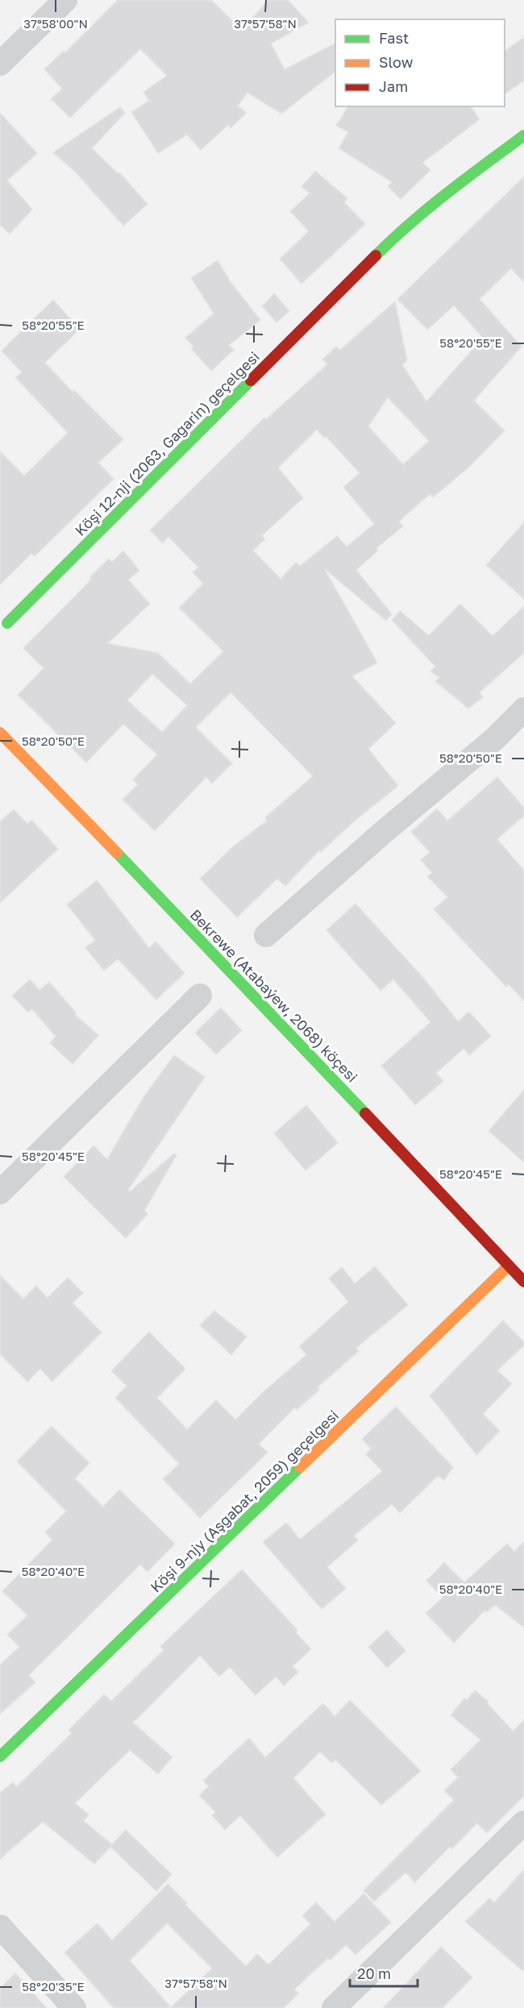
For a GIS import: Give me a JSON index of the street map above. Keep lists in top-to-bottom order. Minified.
{"streets":{"street":["Köşi 12-nji (2063, Gagarin) geçelgesi","Bekrewe (Atabaýew, 2068) köçesi","Köşi 9-njy (Aşgabat, 2059) geçelgesi"]},"crossings":[["Bekrewe (Atabaýew, 2068) köçesi","Köşi 9-njy (Aşgabat, 2059) geçelgesi"]],"legend":["Fast","Slow","Jam"],"scale_bar":"20 m","coordinates":["37°58'00\"N","37°57'58\"N","58°20'55\"E","58°20'50\"E","58°20'45\"E","58°20'40\"E","58°20'35\"E"]}
